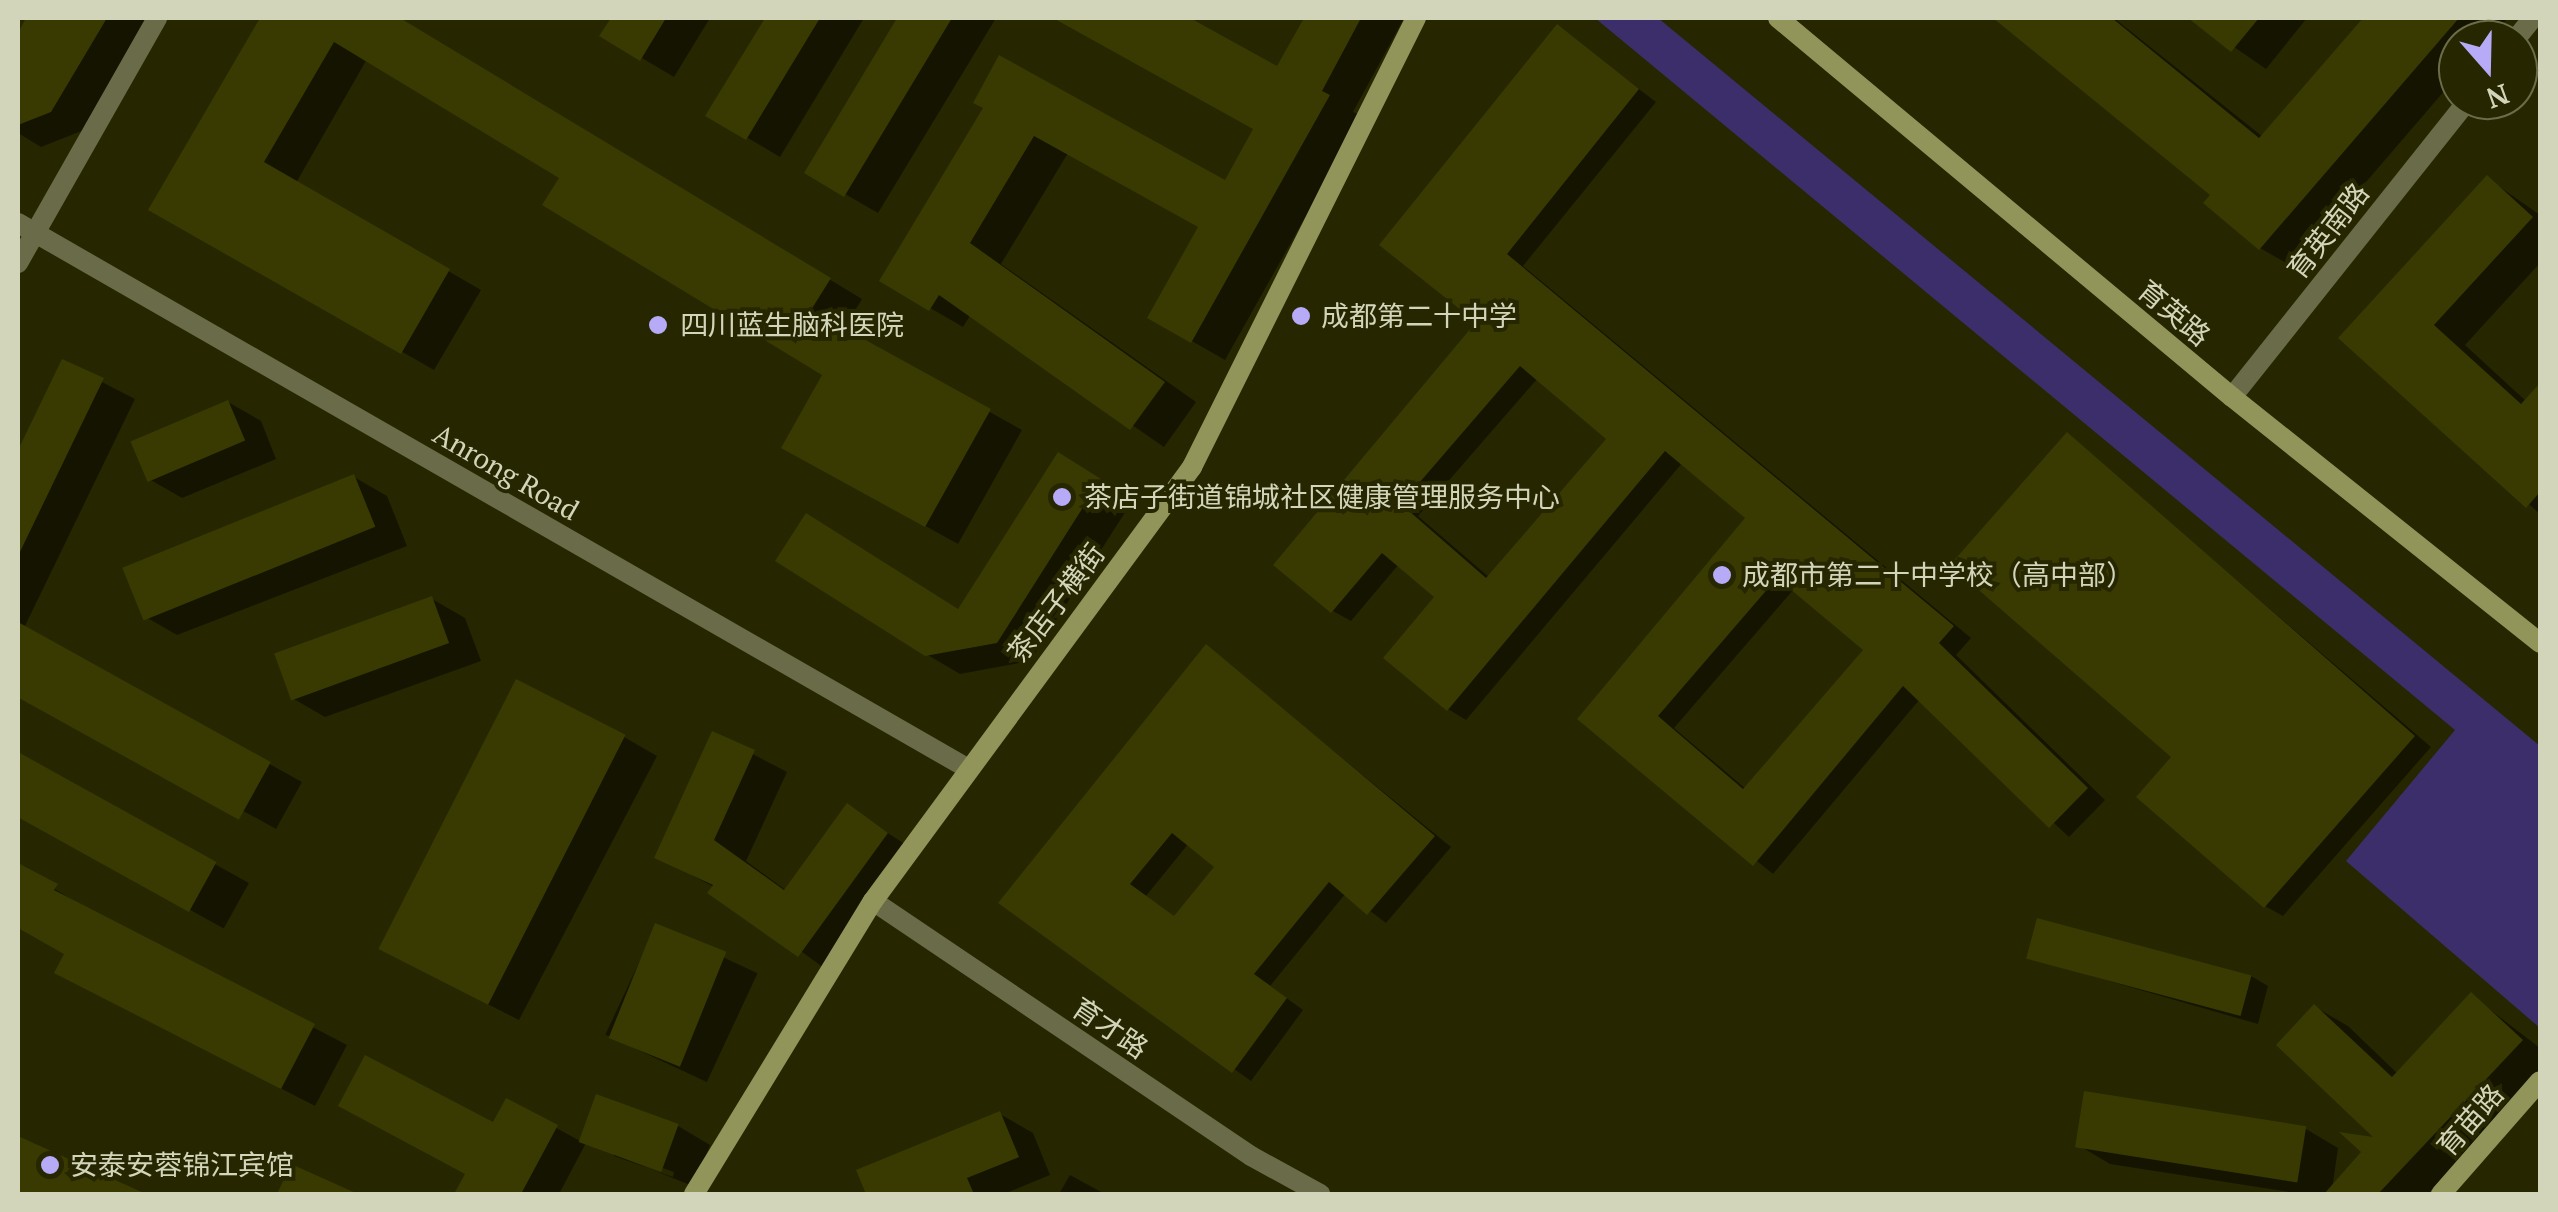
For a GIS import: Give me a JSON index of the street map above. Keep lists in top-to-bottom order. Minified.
{"streets":{"street":["育英南路","育英路","Anrong Road","茶店子横街","育才路","育苗路"]},"crossings":[["育英南路","育英路"],["Anrong Road","茶店子横街"],["茶店子横街","育才路"]],"places":["成都第二十中学","四川蓝生脑科医院","茶店子街道锦城社区健康管理服务中心","成都市第二十中学校（高中部）","安泰安蓉锦江宾馆"],"north":"bottom"}
